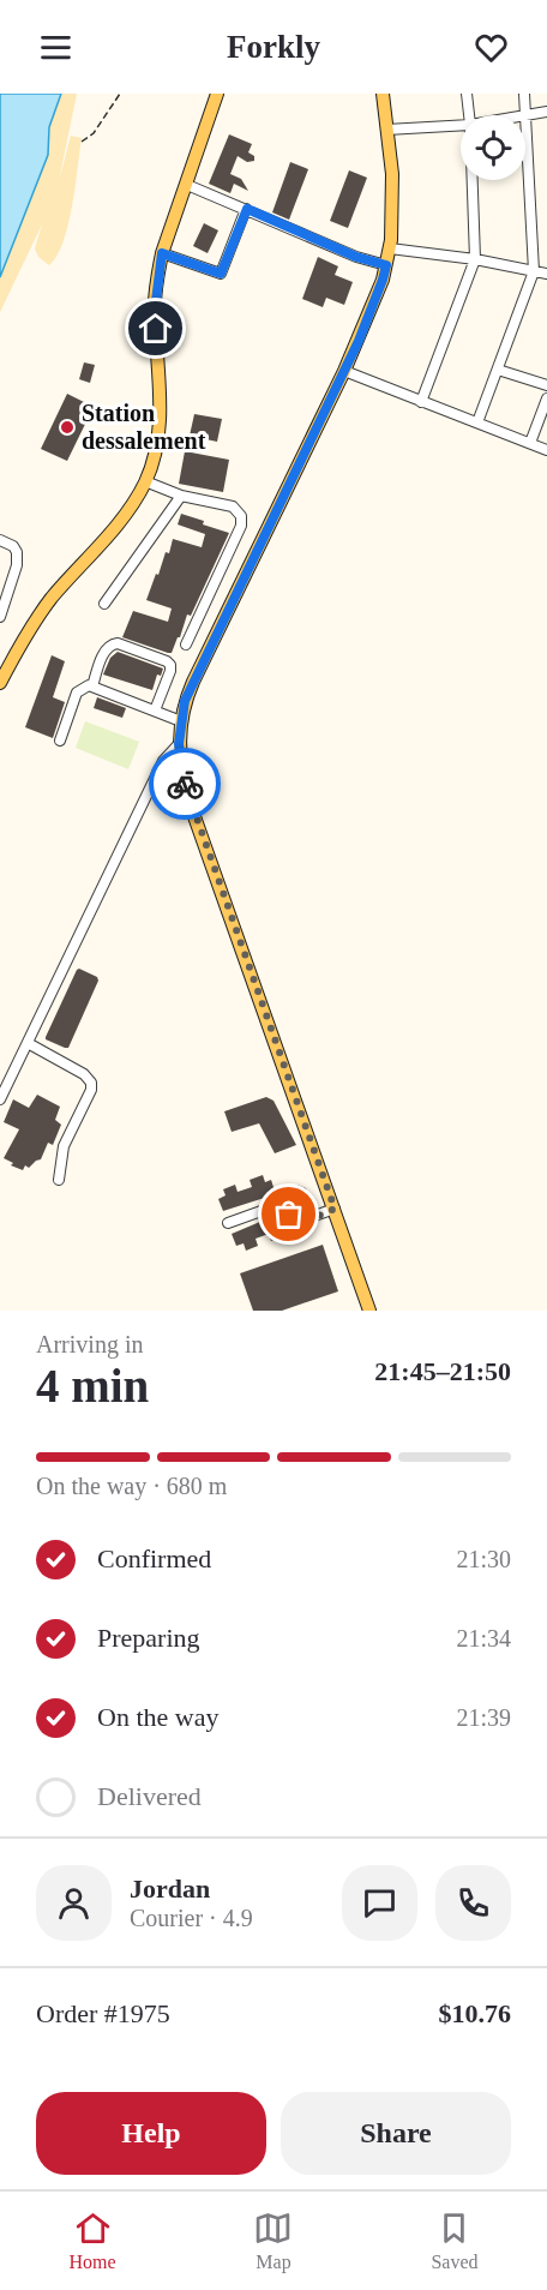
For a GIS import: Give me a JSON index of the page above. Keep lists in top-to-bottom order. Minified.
{"places":["Station dessalement"],"page":{"header":"Forkly","heading":["4 min","Arriving in","21:45–21:50"],"panel":["Jordan","Courier · 4.9","Order #1975","$10.76"],"bar":"On the way · 680 m","list":[["Confirmed","21:30"],["Preparing","21:34"],["On the way","21:39"],"Delivered"],"buttons":["Help","Share"],"tabs":["Home","Map","Saved"]}}
